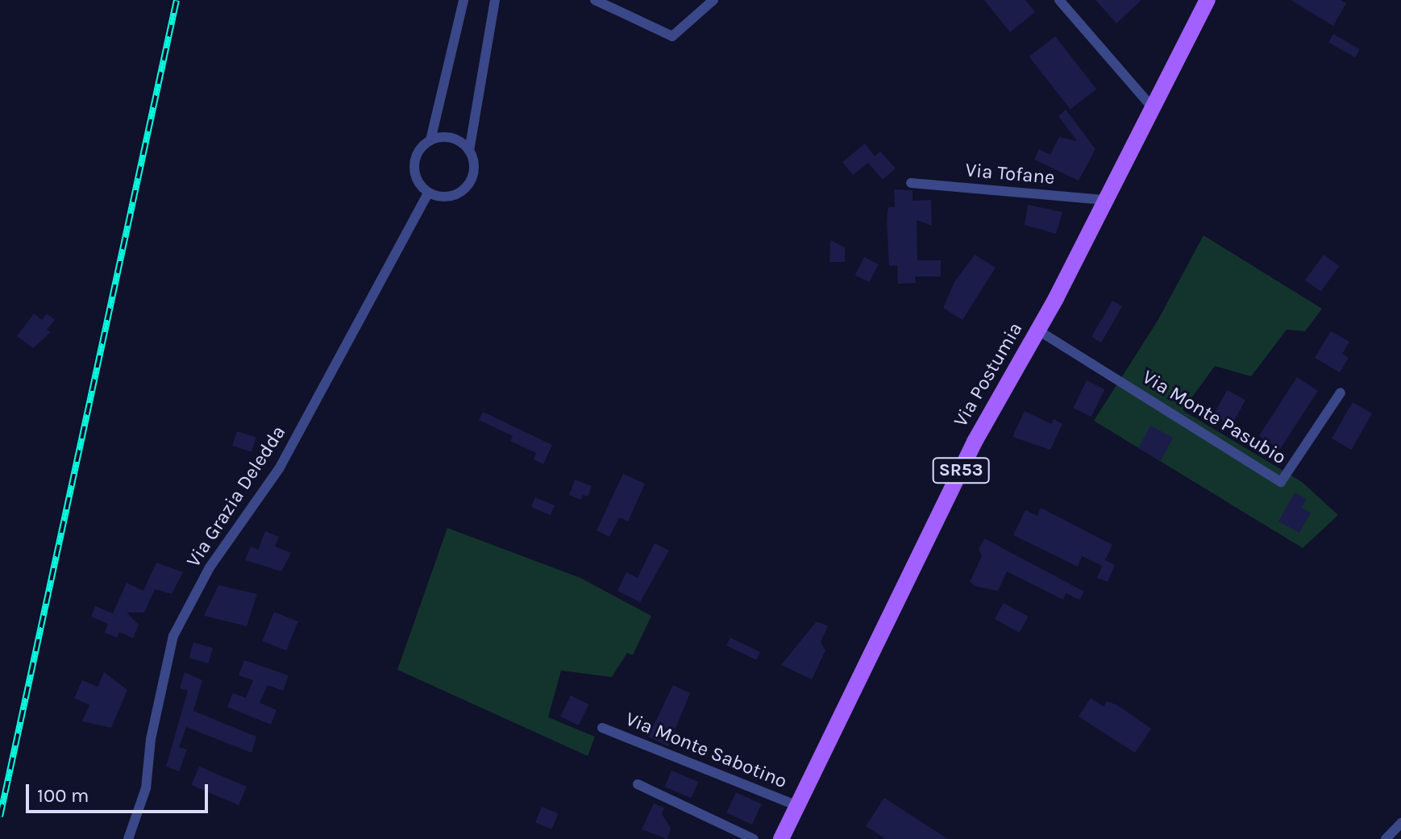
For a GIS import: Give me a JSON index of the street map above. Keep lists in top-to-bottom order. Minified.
{"streets":{"main road":["Via Postumia","SR53"],"street":["Via Tofane","Via Monte Pasubio","Via Grazia Deledda","Via Monte Sabotino"]},"crossings":[["Via Tofane","Via Postumia"],["Via Postumia","Via Monte Pasubio"],["Via Postumia","SR53"],["Via Postumia","Via Monte Sabotino"]],"scale_bar":"100 m"}
